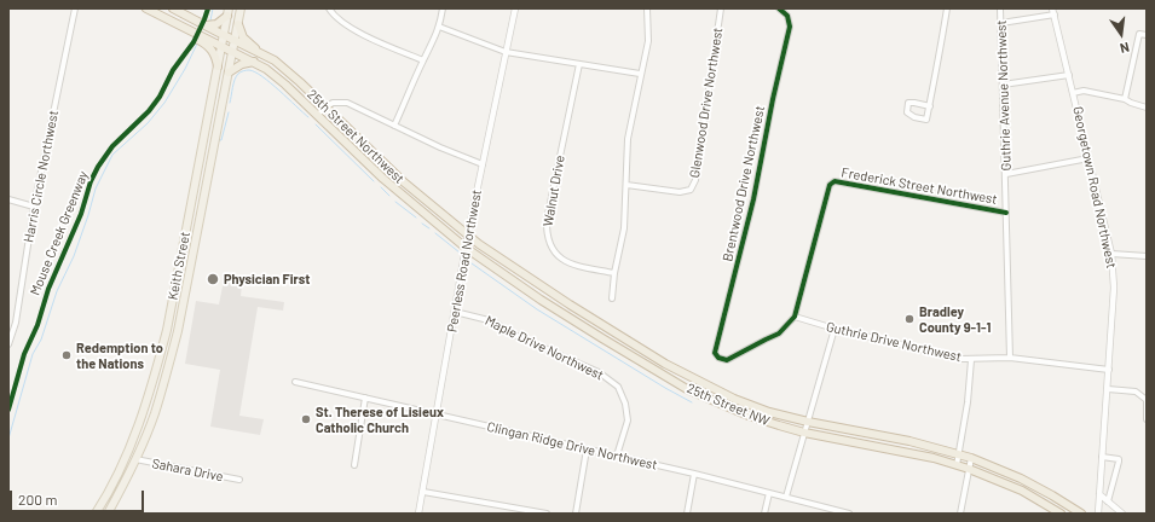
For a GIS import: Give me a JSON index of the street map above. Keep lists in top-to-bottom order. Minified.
{"streets":{"highway":["25th Street Northwest","25th Street NW"],"main road":["Keith Street"],"street":["Guthrie Avenue Northwest","Glenwood Drive Northwest","Harris Circle Northwest","Brentwood Drive Northwest","Frederick Street Northwest","Georgetown Road Northwest","Walnut Drive","Peerless Road Northwest","Guthrie Drive Northwest","Maple Drive Northwest","Clingan Ridge Drive Northwest","Sahara Drive"],"cycle path":["Mouse Creek Greenway"]},"crossings":[["Guthrie Avenue Northwest","Frederick Street Northwest"],["Guthrie Avenue Northwest","Guthrie Drive Northwest"],["25th Street Northwest","Peerless Road Northwest"],["25th Street Northwest","Keith Street"],["25th Street Northwest","25th Street NW"],["Brentwood Drive Northwest","Frederick Street Northwest"],["Brentwood Drive Northwest","Guthrie Drive Northwest"],["Frederick Street Northwest","Guthrie Drive Northwest"],["Georgetown Road Northwest","Guthrie Drive Northwest"],["Peerless Road Northwest","Maple Drive Northwest"],["Peerless Road Northwest","25th Street NW"],["Peerless Road Northwest","Clingan Ridge Drive Northwest"],["Keith Street","Sahara Drive"],["Maple Drive Northwest","Clingan Ridge Drive Northwest"]],"places":["Physician First","Bradley County 9-1-1","Redemption to the Nations","St. Therese of Lisieux Catholic Church"],"scale_bar":"200 m","north":"bottom"}
